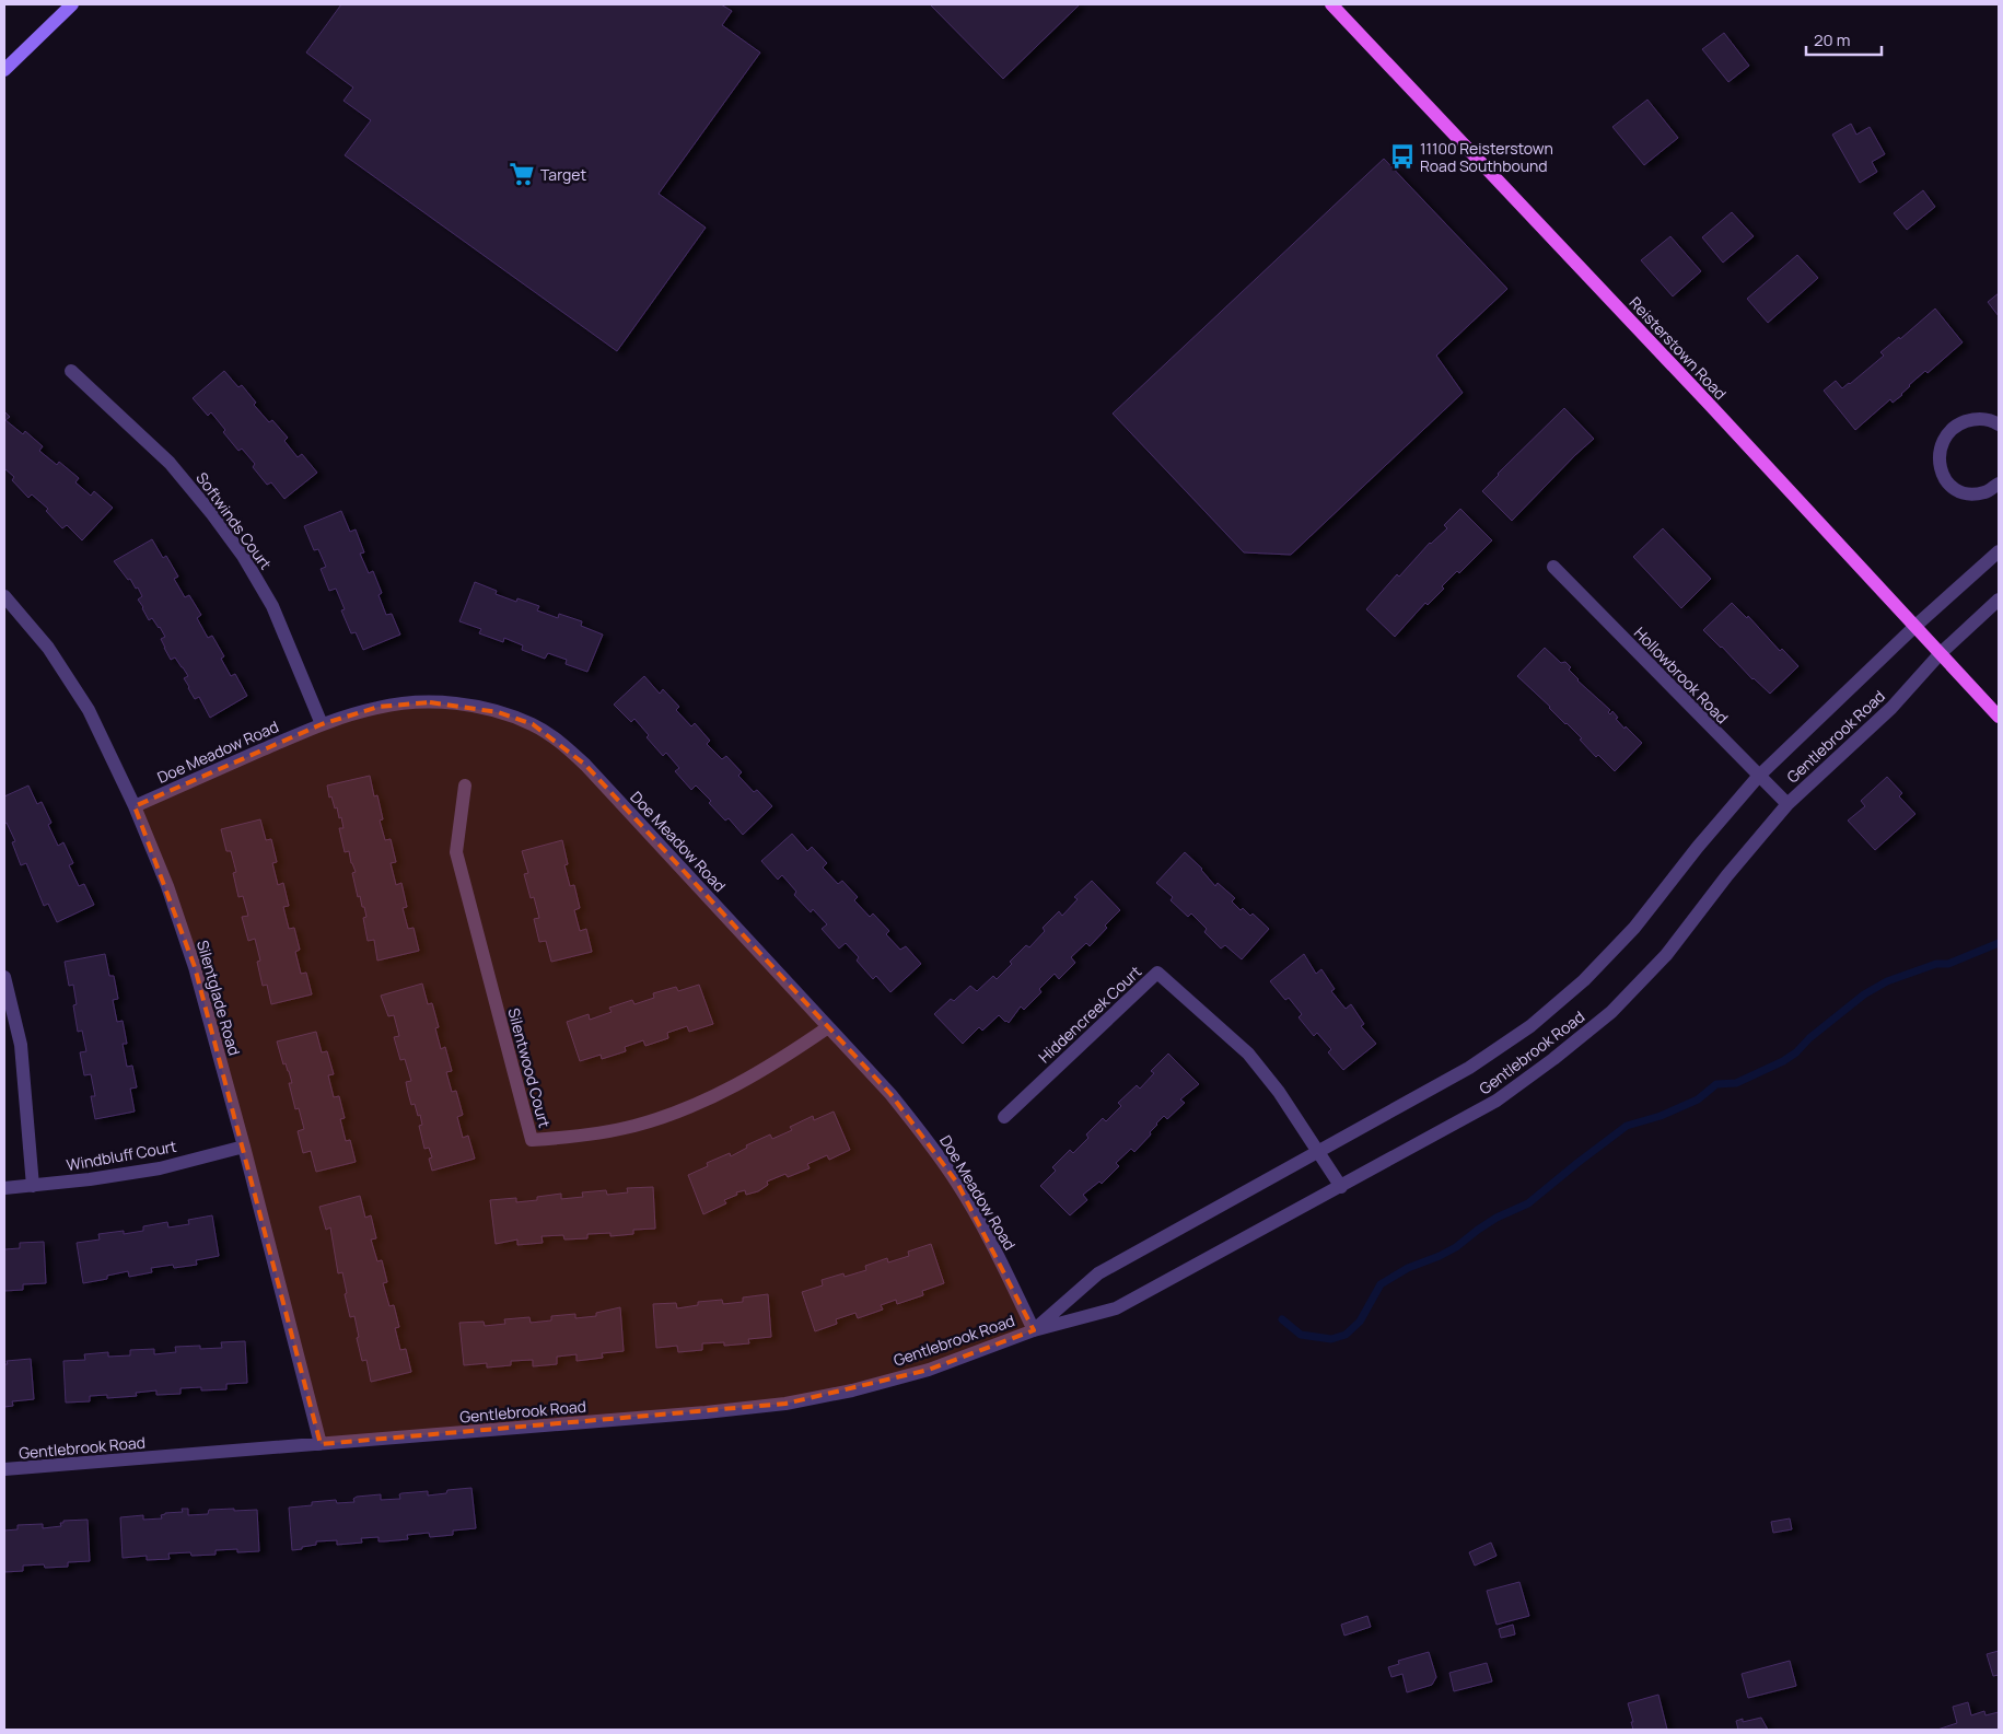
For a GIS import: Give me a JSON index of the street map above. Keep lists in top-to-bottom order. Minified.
{"streets":{"main road":["Reisterstown Road"],"street":["Softwinds Court","Hollowbrook Road","Gentlebrook Road","Doe Meadow Road","Silentglade Road","Hiddencreek Court","Silentwood Court","Windbluff Court"]},"crossings":[["Reisterstown Road","Gentlebrook Road"],["Softwinds Court","Doe Meadow Road"],["Hollowbrook Road","Gentlebrook Road"],["Gentlebrook Road","Doe Meadow Road"],["Gentlebrook Road","Silentglade Road"],["Gentlebrook Road","Hiddencreek Court"],["Doe Meadow Road","Silentglade Road"],["Doe Meadow Road","Silentwood Court"],["Silentglade Road","Windbluff Court"]],"places":{"bus stop":["11100 Reisterstown Road Southbound"],"supermarket":["Target"]},"scale_bar":"20 m"}
